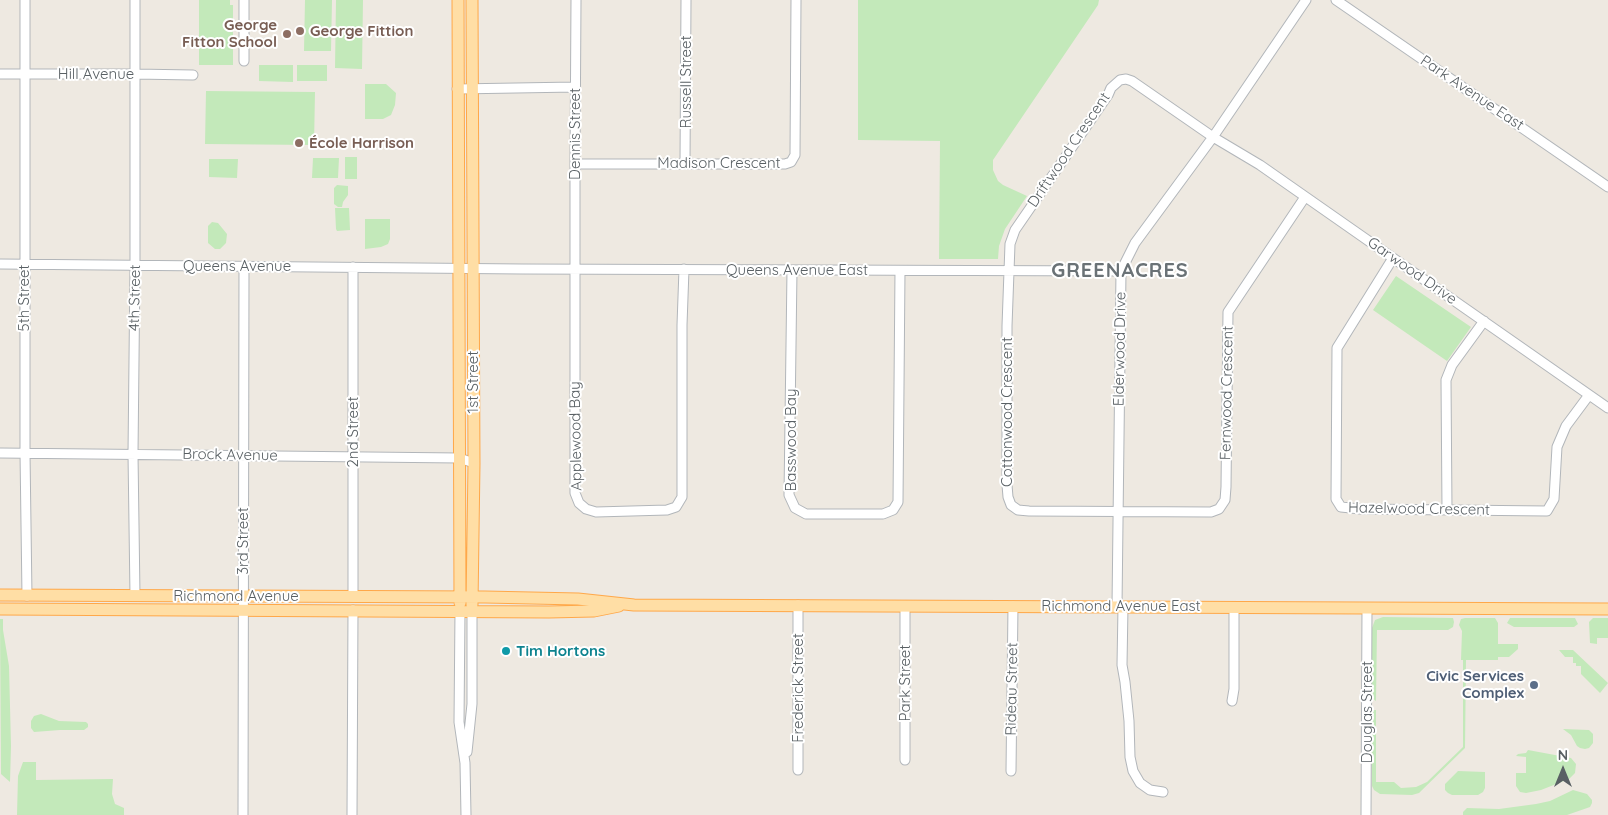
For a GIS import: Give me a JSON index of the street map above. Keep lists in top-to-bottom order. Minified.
{"streets":{"main road":["1st Street","Richmond Avenue","Richmond Avenue East"],"street":["Hill Avenue","Russell Street","Park Avenue East","Dennis Street","Driftwood Crescent","Madison Crescent","Queens Avenue","Queens Avenue East","Garwood Drive","5th Street","4th Street","Elderwood Drive","Fernwood Crescent","Cottonwood Crescent","2nd Street","Applewood Bay","Basswood Bay","Brock Avenue","Hazelwood Crescent","3rd Street","Park Street","Frederick Street","Rideau Street","Douglas Street"]},"crossings":[["Hill Avenue","5th Street"],["Hill Avenue","4th Street"],["Russell Street","Madison Crescent"],["Dennis Street","Madison Crescent"],["Dennis Street","Queens Avenue East"],["Dennis Street","Applewood Bay"],["Driftwood Crescent","Queens Avenue East"],["Driftwood Crescent","Garwood Drive"],["Driftwood Crescent","Elderwood Drive"],["Driftwood Crescent","Cottonwood Crescent"],["Queens Avenue","Queens Avenue East"],["Queens Avenue","5th Street"],["Queens Avenue","4th Street"],["Queens Avenue","1st Street"],["Queens Avenue","2nd Street"],["Queens Avenue","3rd Street"],["Queens Avenue East","Elderwood Drive"],["Queens Avenue East","1st Street"],["Queens Avenue East","Cottonwood Crescent"],["Queens Avenue East","Applewood Bay"],["Queens Avenue East","Basswood Bay"],["Garwood Drive","Elderwood Drive"],["Garwood Drive","Fernwood Crescent"],["Garwood Drive","Hazelwood Crescent"],["5th Street","Brock Avenue"],["5th Street","Richmond Avenue"],["4th Street","Brock Avenue"],["4th Street","Richmond Avenue"],["Elderwood Drive","Fernwood Crescent"],["Elderwood Drive","Cottonwood Crescent"],["Elderwood Drive","Richmond Avenue East"],["1st Street","Brock Avenue"],["1st Street","Richmond Avenue"],["1st Street","Richmond Avenue East"],["Fernwood Crescent","Cottonwood Crescent"],["2nd Street","Brock Avenue"],["2nd Street","Richmond Avenue"],["Brock Avenue","3rd Street"],["3rd Street","Richmond Avenue"],["Richmond Avenue","Richmond Avenue East"],["Richmond Avenue East","Park Street"],["Richmond Avenue East","Frederick Street"],["Richmond Avenue East","Rideau Street"],["Richmond Avenue East","Douglas Street"]],"districts":["GREENACRES"],"places":["George Fittion","George Fitton School","École Harrison","Tim Hortons","Civic Services Complex"],"north":"top"}
